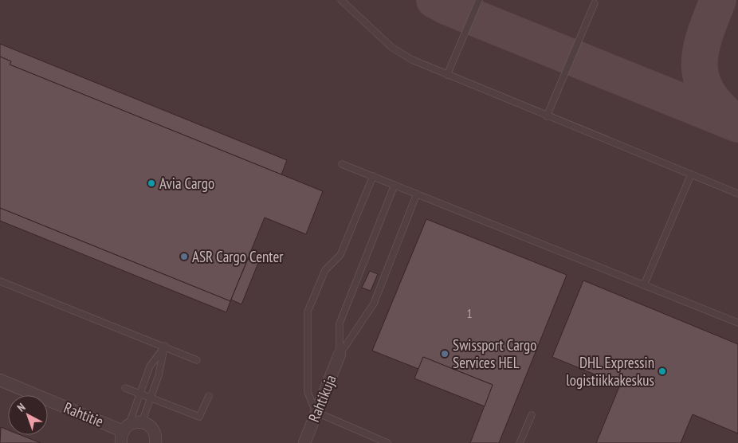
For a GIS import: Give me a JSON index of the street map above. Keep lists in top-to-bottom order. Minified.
{"streets":{"street":["Rahtikuja","Rahtitie"]},"places":["Avia Cargo","ASR Cargo Center","Swissport Cargo Services HEL","DHL Expressin logistiikkakeskus"],"house_numbers":["1"],"north":"top left"}
